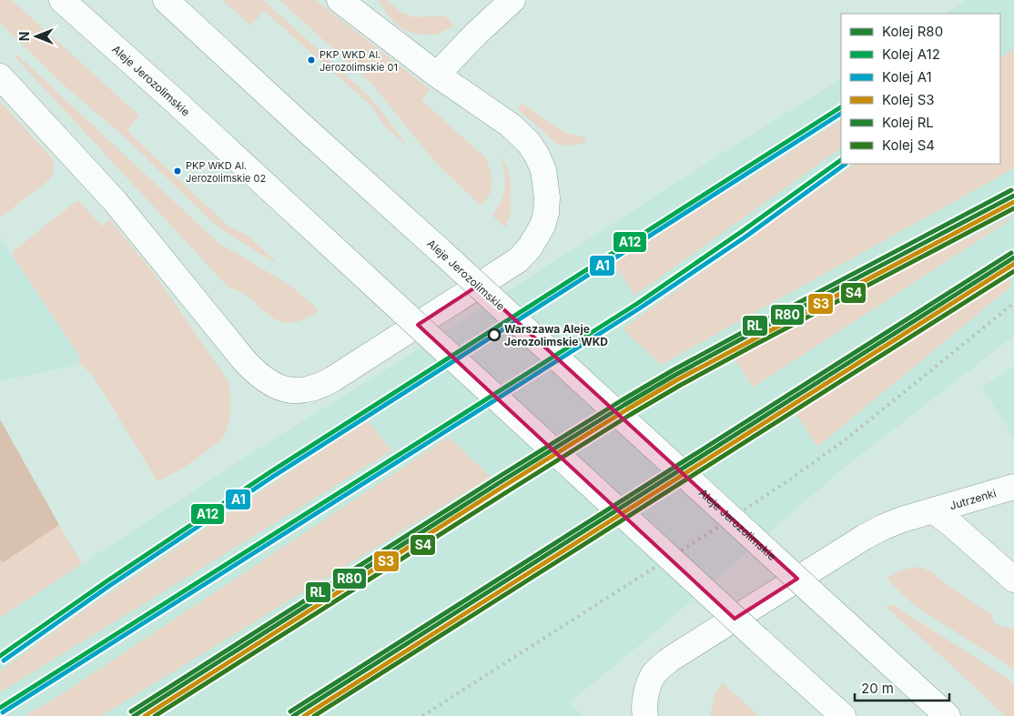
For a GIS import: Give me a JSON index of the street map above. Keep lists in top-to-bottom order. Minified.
{"streets":{"main road":["Aleje Jerozolimskie","Jutrzenki"]},"places":["PKP WKD Al. Jerozolimskie 01","PKP WKD Al. Jerozolimskie 02","Warszawa Aleje Jerozolimskie WKD"],"lines":["rail line A12","rail line A1","rail line RL","rail line R80","rail line S3","rail line S4"],"legend":["Kolej R80","Kolej A12","Kolej A1","Kolej S3","Kolej RL","Kolej S4"],"scale_bar":"20 m","north":"left"}
